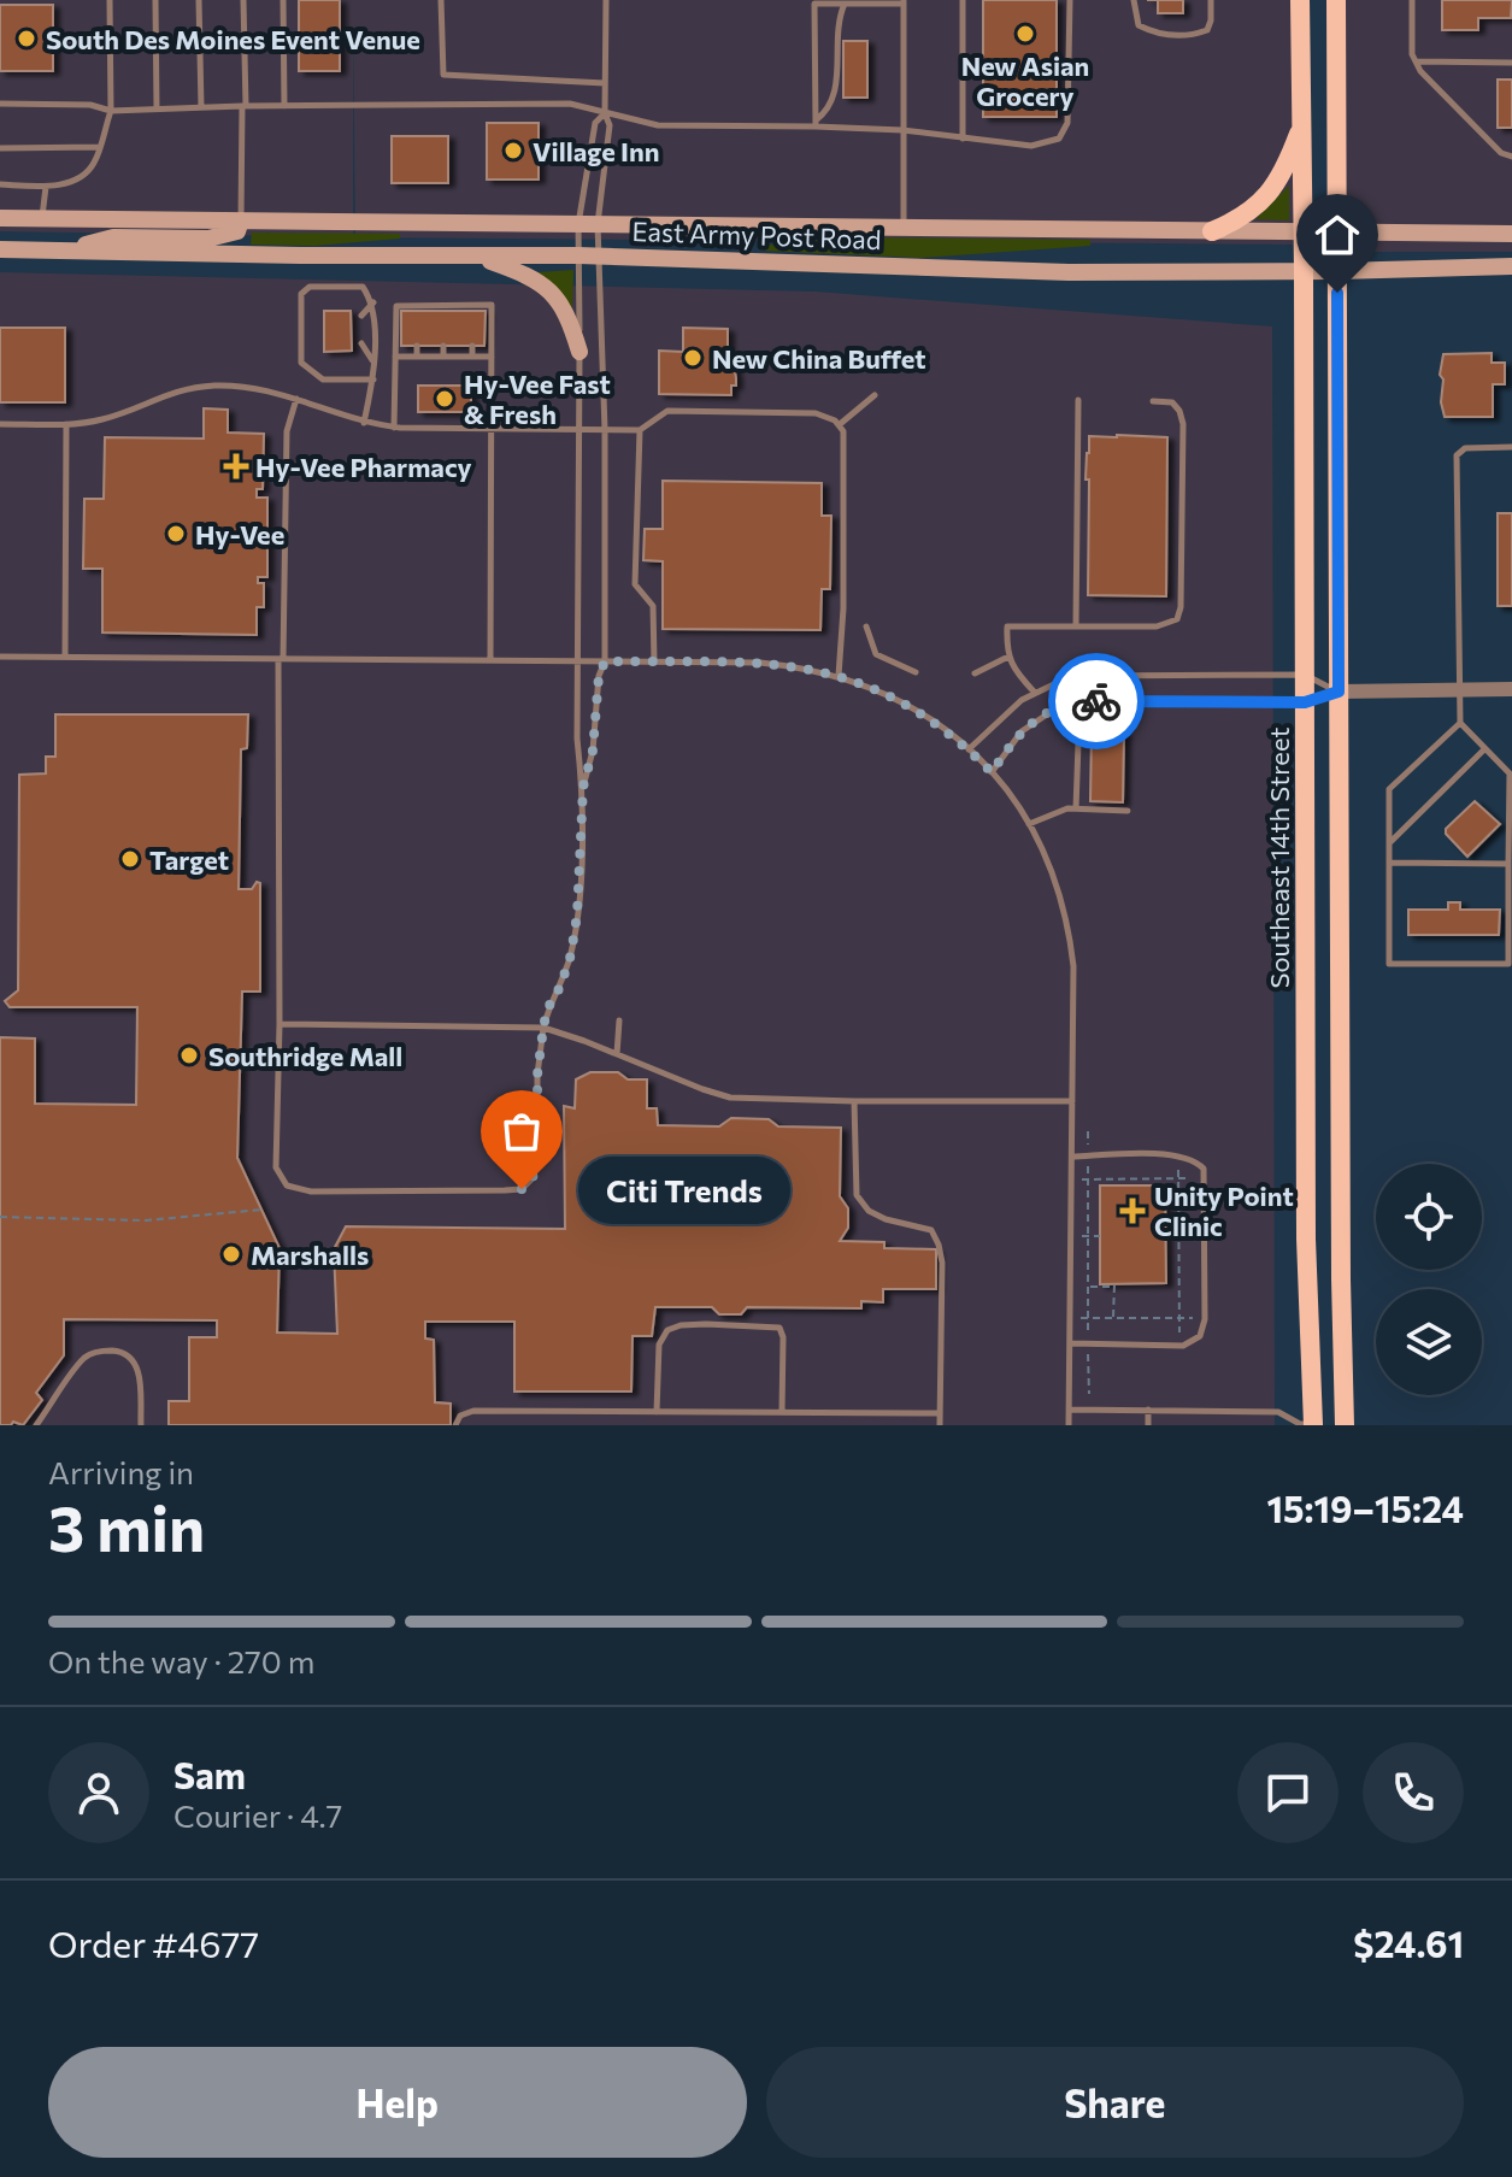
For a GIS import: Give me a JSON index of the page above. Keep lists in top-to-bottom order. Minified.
{"streets":{"main road":["East Army Post Road","Southeast 14th Street"]},"crossings":[["East Army Post Road","Southeast 14th Street"]],"places":{"other":["New Asian Grocery","South Des Moines Event Venue","Village Inn","New China Buffet","Hy-Vee Fast & Fresh","Hy-Vee","Target","Southridge Mall","Citi Trends","Marshalls"],"health":["Hy-Vee Pharmacy","Unity Point Clinic"]},"page":{"bubble":"Citi Trends","heading":["3 min","Arriving in","15:19–15:24"],"panel":["Sam","Courier · 4.7","Order #4677","$24.61"],"bar":"On the way · 270 m","buttons":["Help","Share"]}}
